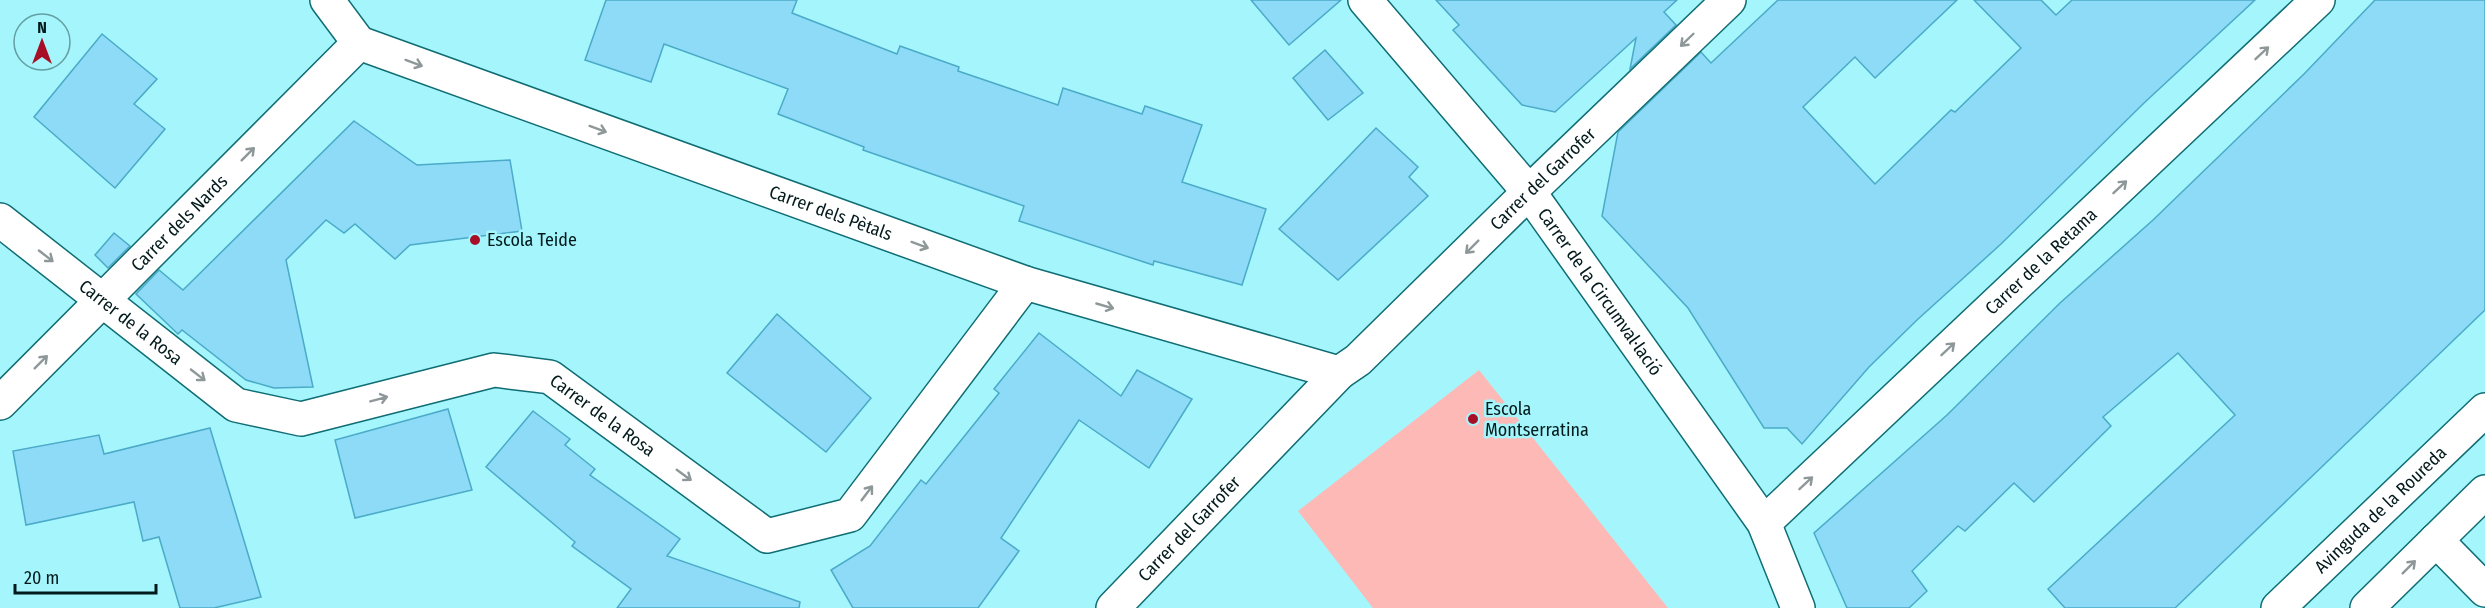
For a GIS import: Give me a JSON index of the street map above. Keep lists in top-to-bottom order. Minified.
{"streets":{"street":["Carrer del Garrofer","Carrer dels Pètals","Carrer dels Nards","Carrer de la Retama","Carrer de la Circumval·lació","Carrer de la Rosa","Avinguda de la Roureda"]},"crossings":[["Carrer del Garrofer","Carrer dels Pètals"],["Carrer del Garrofer","Carrer de la Circumval·lació"],["Carrer dels Pètals","Carrer dels Nards"],["Carrer dels Pètals","Carrer de la Rosa"],["Carrer dels Nards","Carrer de la Rosa"],["Carrer de la Retama","Carrer de la Circumval·lació"]],"one_way":["Carrer del Garrofer","Carrer dels Pètals","Carrer dels Nards","Carrer de la Retama","Carrer de la Rosa"],"places":["Escola Teide","Escola Montserratina"],"scale_bar":"20 m","north":"top"}
